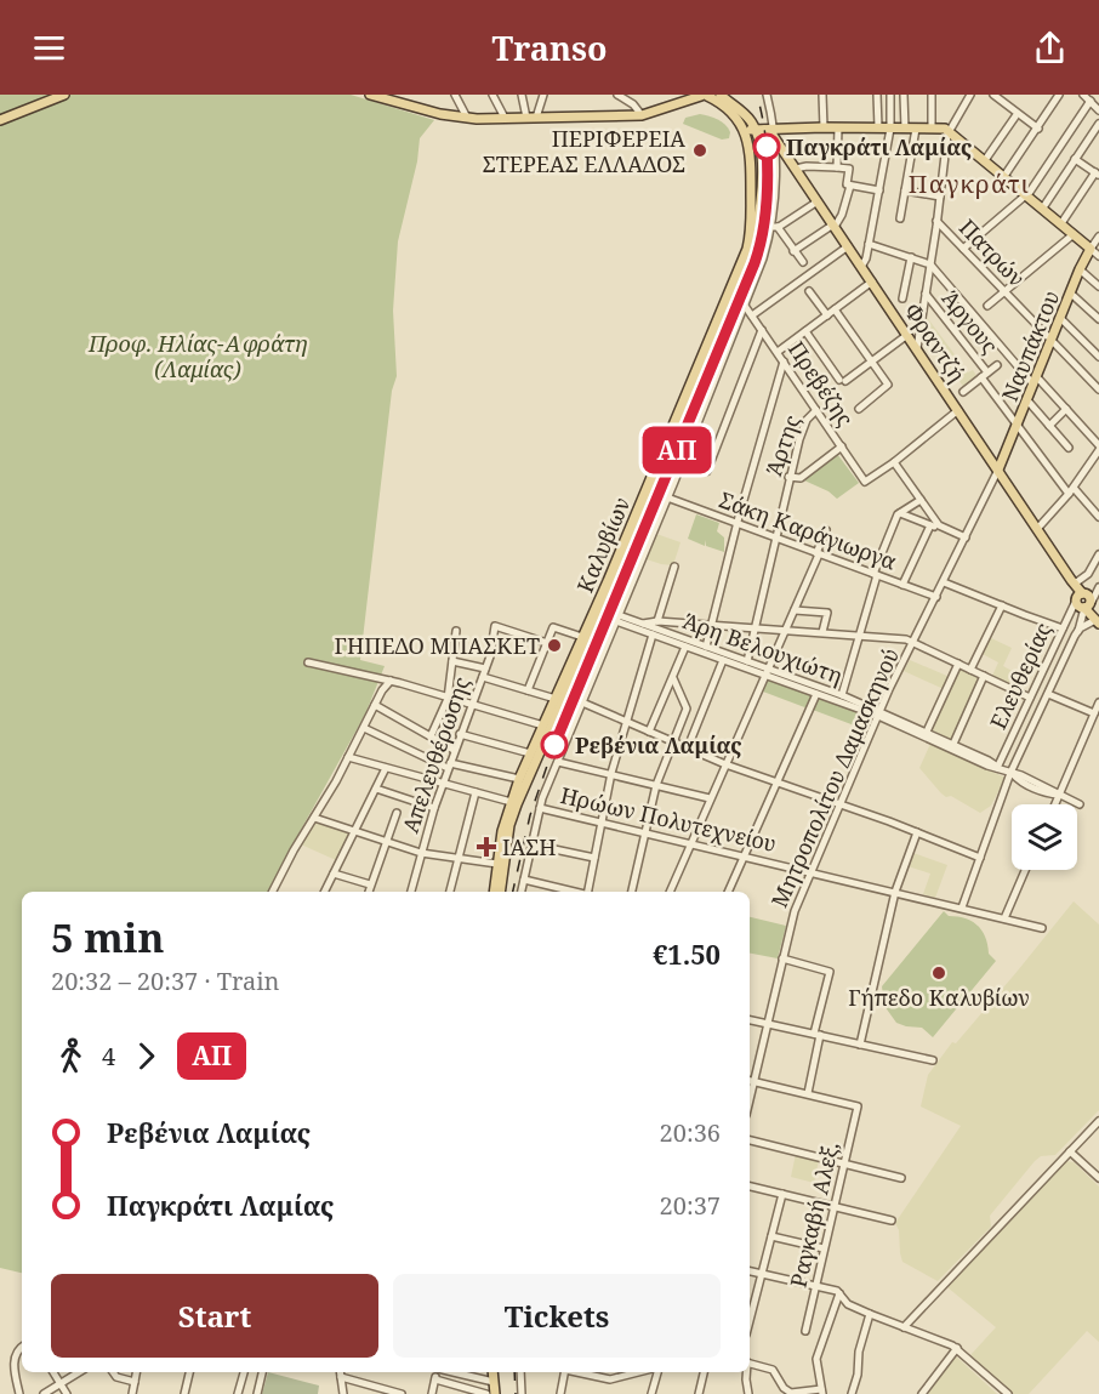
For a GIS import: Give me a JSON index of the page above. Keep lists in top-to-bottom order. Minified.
{"streets":{"main road":["Φραντζή","Ναυπάκτου","Καλυβίων"],"street":["Πατρών","Άργους","Πρεβέζης","Άρτης","Σάκη Καράγιωργα","Άρη Βελουχιώτη","Ελευθερίας","Απελευθέρωσης","Μητροπολίτου Δαμασκηνού","Ηρώων Πολυτεχνείου","Ραγκαβή Αλεξ,"]},"crossings":[["Πατρών","Ναυπάκτου"],["Άργους","Ναυπάκτου"],["Φραντζή","Ναυπάκτου"],["Φραντζή","Καλυβίων"],["Φραντζή","Ελευθερίας"],["Φραντζή","Μητροπολίτου Δαμασκηνού"],["Ναυπάκτου","Μητροπολίτου Δαμασκηνού"],["Πρεβέζης","Άρτης"],["Άρτης","Σάκη Καράγιωργα"],["Άρτης","Άρη Βελουχιώτη"],["Σάκη Καράγιωργα","Μητροπολίτου Δαμασκηνού"],["Άρη Βελουχιώτη","Ελευθερίας"],["Άρη Βελουχιώτη","Μητροπολίτου Δαμασκηνού"],["Ελευθερίας","Ηρώων Πολυτεχνείου"],["Μητροπολίτου Δαμασκηνού","Ηρώων Πολυτεχνείου"]],"districts":["Παγκράτι"],"parks":["Προφ. Ηλίας-Αφράτη (Λαμίας)"],"places":{"other":["Παγκράτι Λαμίας","ΠΕΡΙΦΕΡΕΙΑ ΣΤΕΡΕΑΣ ΕΛΛΑΔΟΣ","ΓΗΠΕΔΟ ΜΠΑΣΚΕΤ","Ρεβένια Λαμίας","Γήπεδο Καλυβίων"],"health":["ΙΑΣΗ"]},"page":{"header":"Transo","on_map":"ΑΠ","heading":["5 min","20:32 – 20:37 · Train","€1.50"],"legs":["4","ΑΠ"],"list":[{"name":"Ρεβένια Λαμίας","value":"20:36"},{"name":"Παγκράτι Λαμίας","value":"20:37"}],"buttons":["Start","Tickets"]}}
